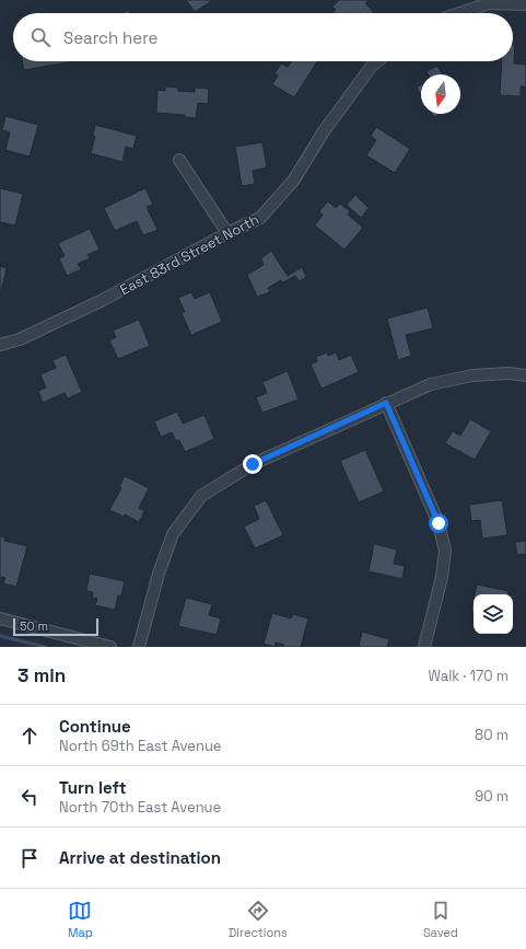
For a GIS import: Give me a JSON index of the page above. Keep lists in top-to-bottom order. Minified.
{"streets":{"street":["East 83rd Street North"]},"scale_bar":"50 m","north":"bottom","page":{"search":"Search here","scale":"50 m","heading":["3 min","Walk · 170 m"],"list":[["Continue","North 69th East Avenue","80 m"],["Turn left","North 70th East Avenue","90 m"],"Arrive at destination"],"nav":["Map","Directions","Saved"]}}
